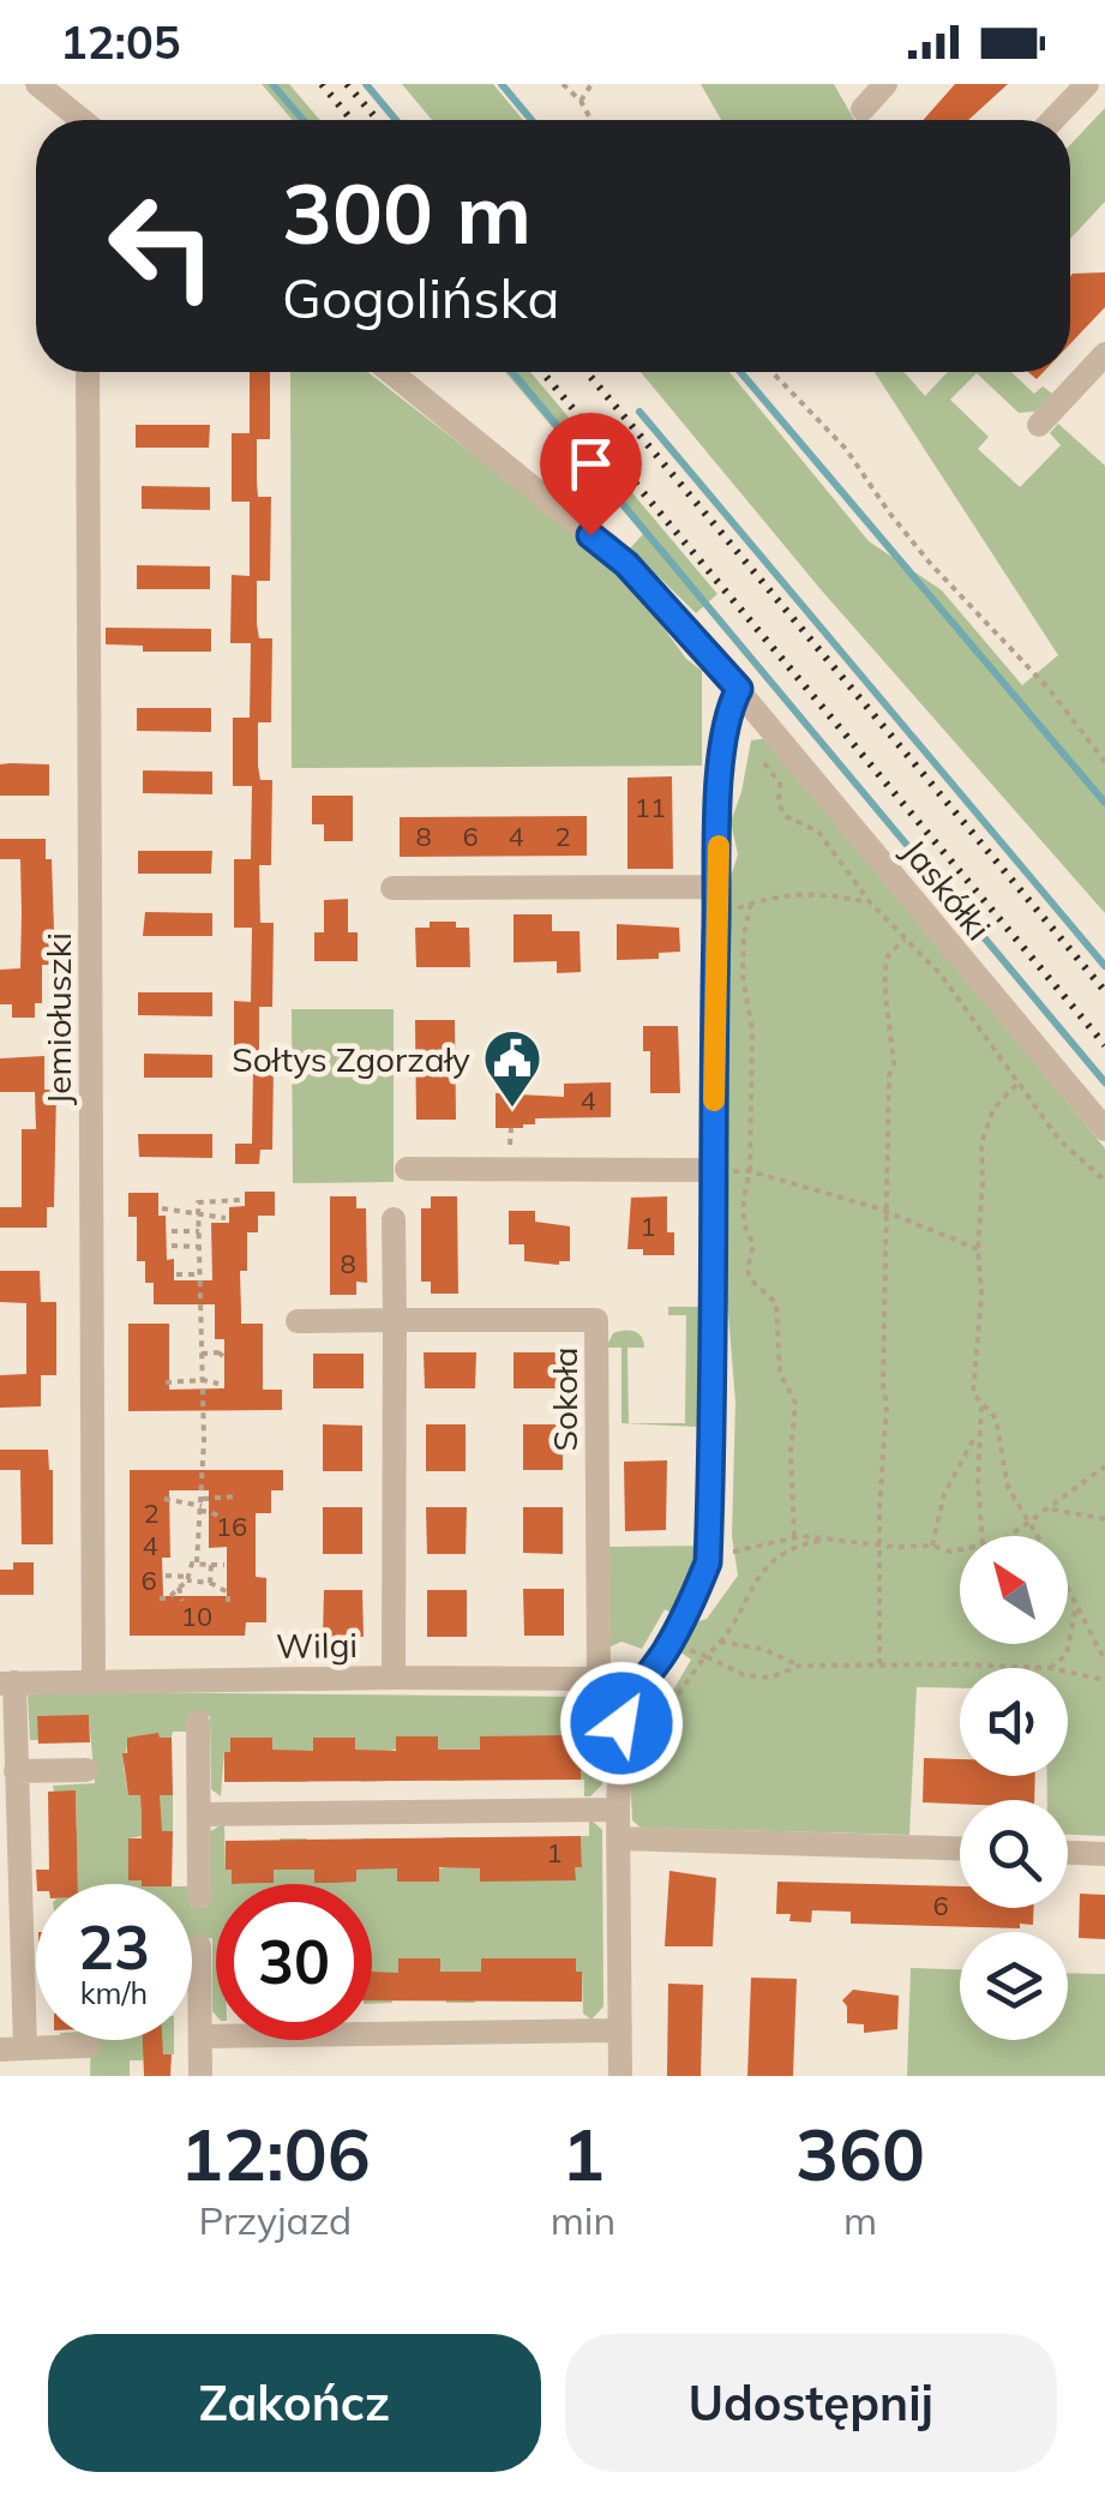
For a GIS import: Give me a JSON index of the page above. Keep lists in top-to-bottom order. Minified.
{"streets":{"street":["Jaskółki","Jemiołuszki","Sokoła","Wilgi"]},"crossings":[["Jemiołuszki","Wilgi"],["Sokoła","Wilgi"]],"places":{"public building":["Sołtys Zgorzały"]},"house_numbers":["11","8","6","4","2","4","1","8","2","16","4","6","10","1","6"],"north":"top left","page":{"status":"12:05","turn":["300 m","Gogolińska"],"speed":"23 km/h","limit":"30","eta":["12:06","Przyjazd","1","min","360","m"],"buttons":["Zakończ","Udostępnij"]}}
